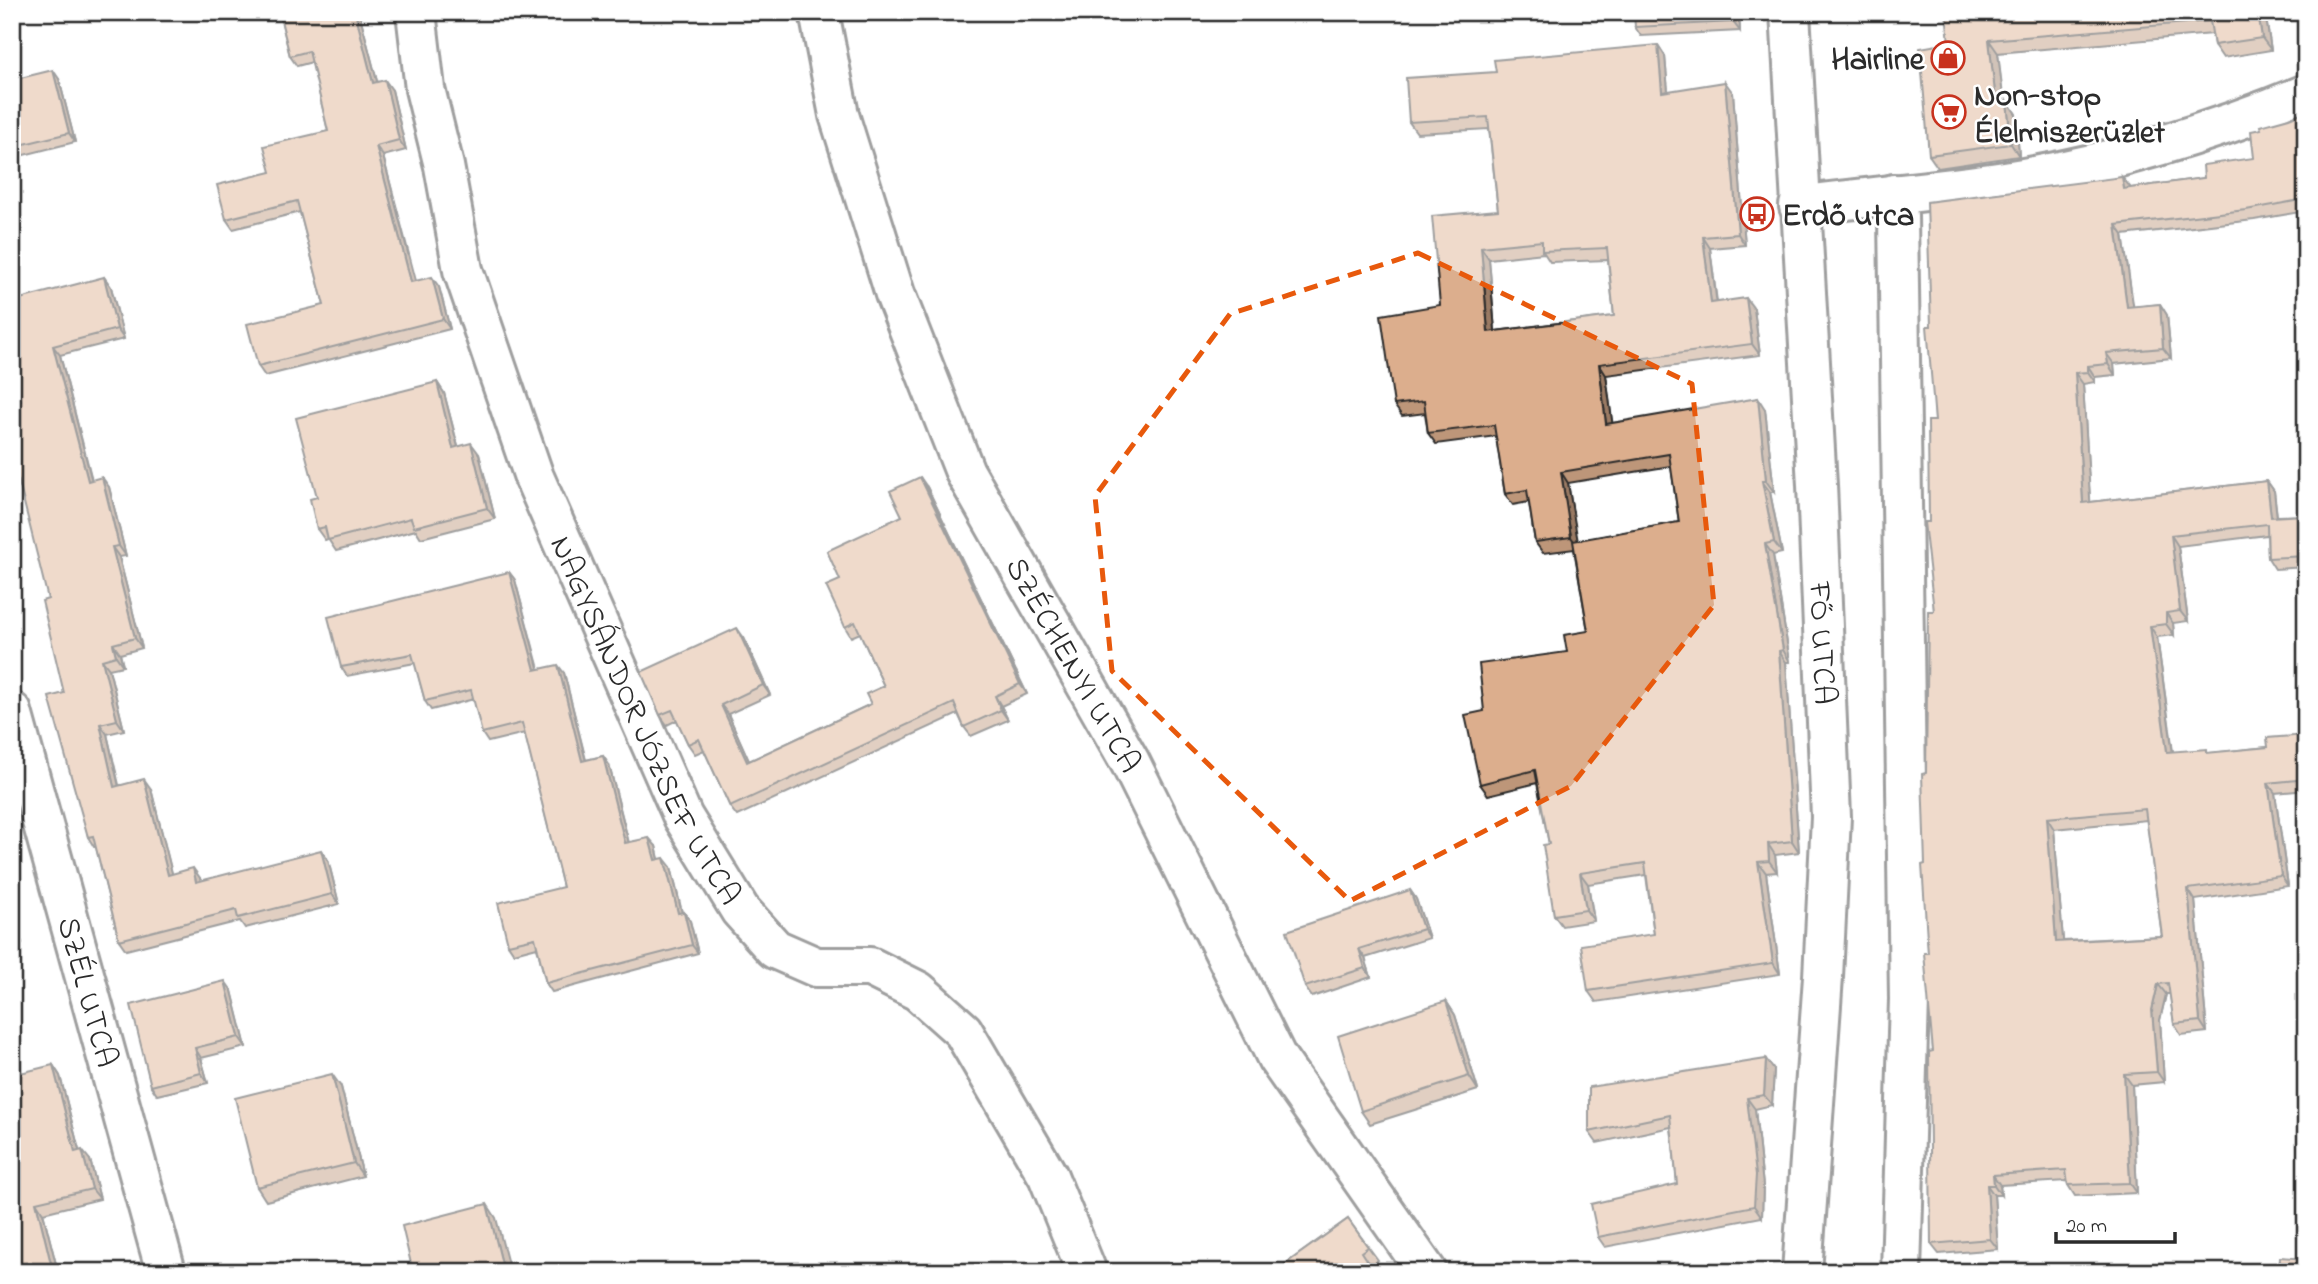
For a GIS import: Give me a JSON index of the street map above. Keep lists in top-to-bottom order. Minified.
{"streets":{"street":["FŐ UTCA","SZÉCHENYI UTCA","NAGYSÁNDOR JÓZSEF UTCA","SZÉL UTCA"]},"places":{"shop":["Hairline"],"supermarket":["Non-stop Élelmiszerüzlet"],"bus stop":["Erdő utca"]},"scale_bar":"20 m"}
